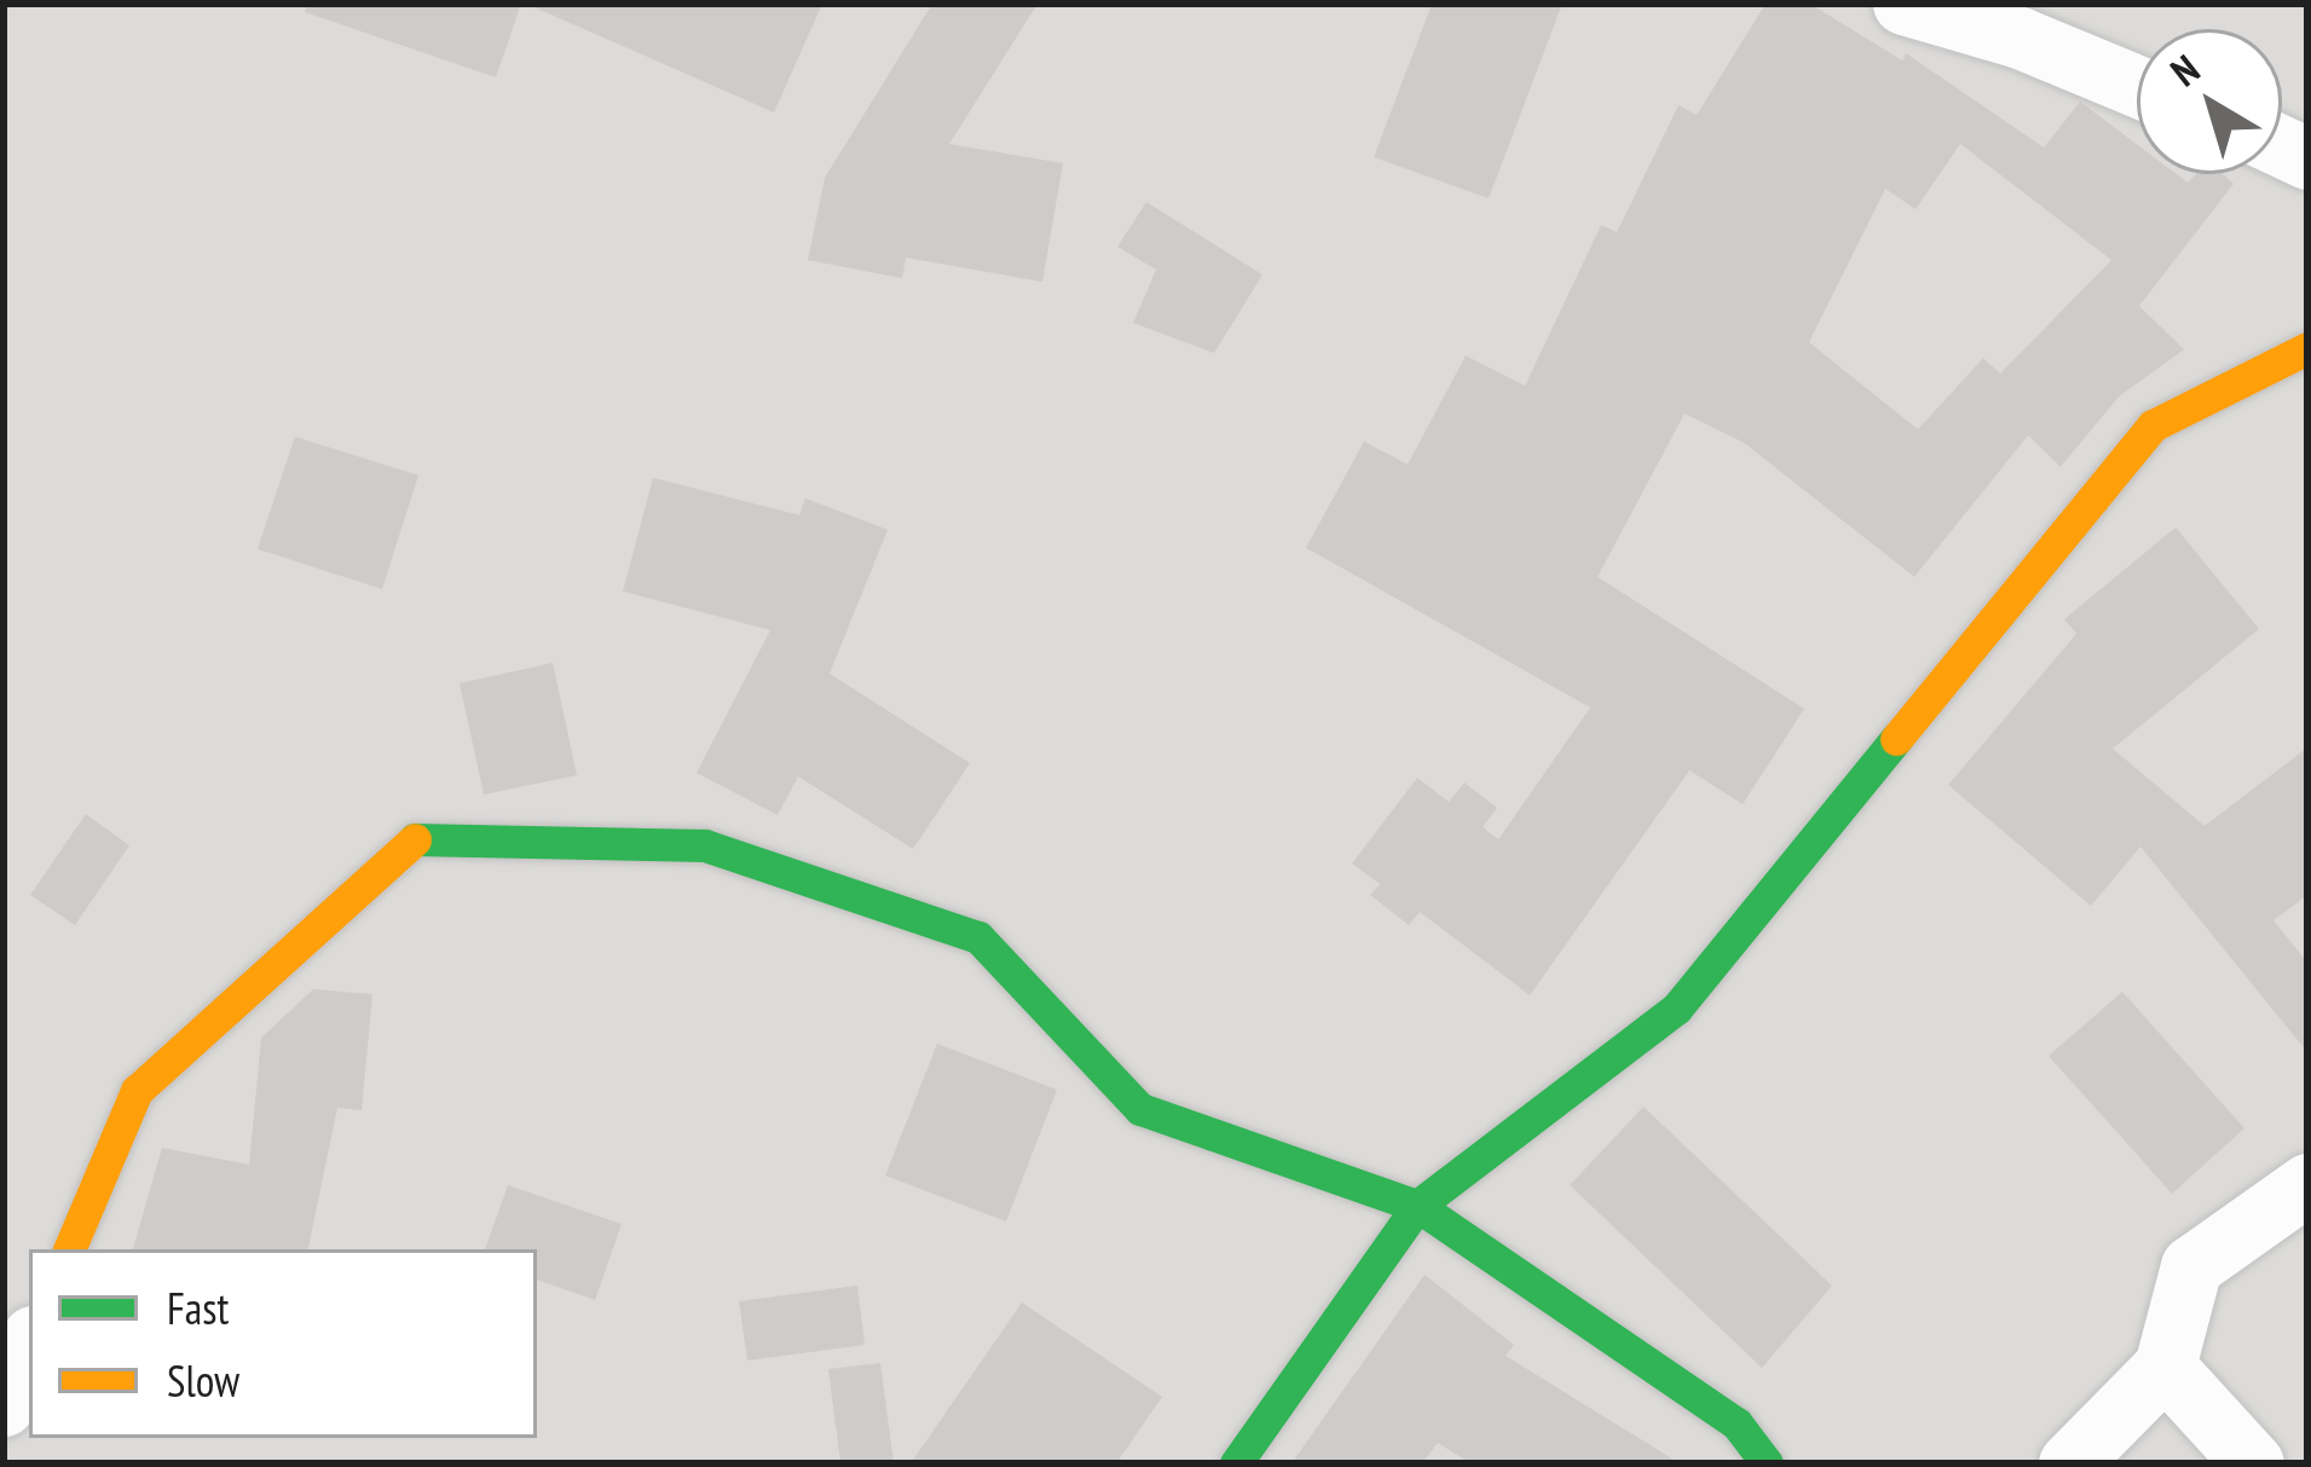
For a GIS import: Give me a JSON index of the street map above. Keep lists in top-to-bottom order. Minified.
{"legend":["Fast","Slow"],"north":"top left"}
